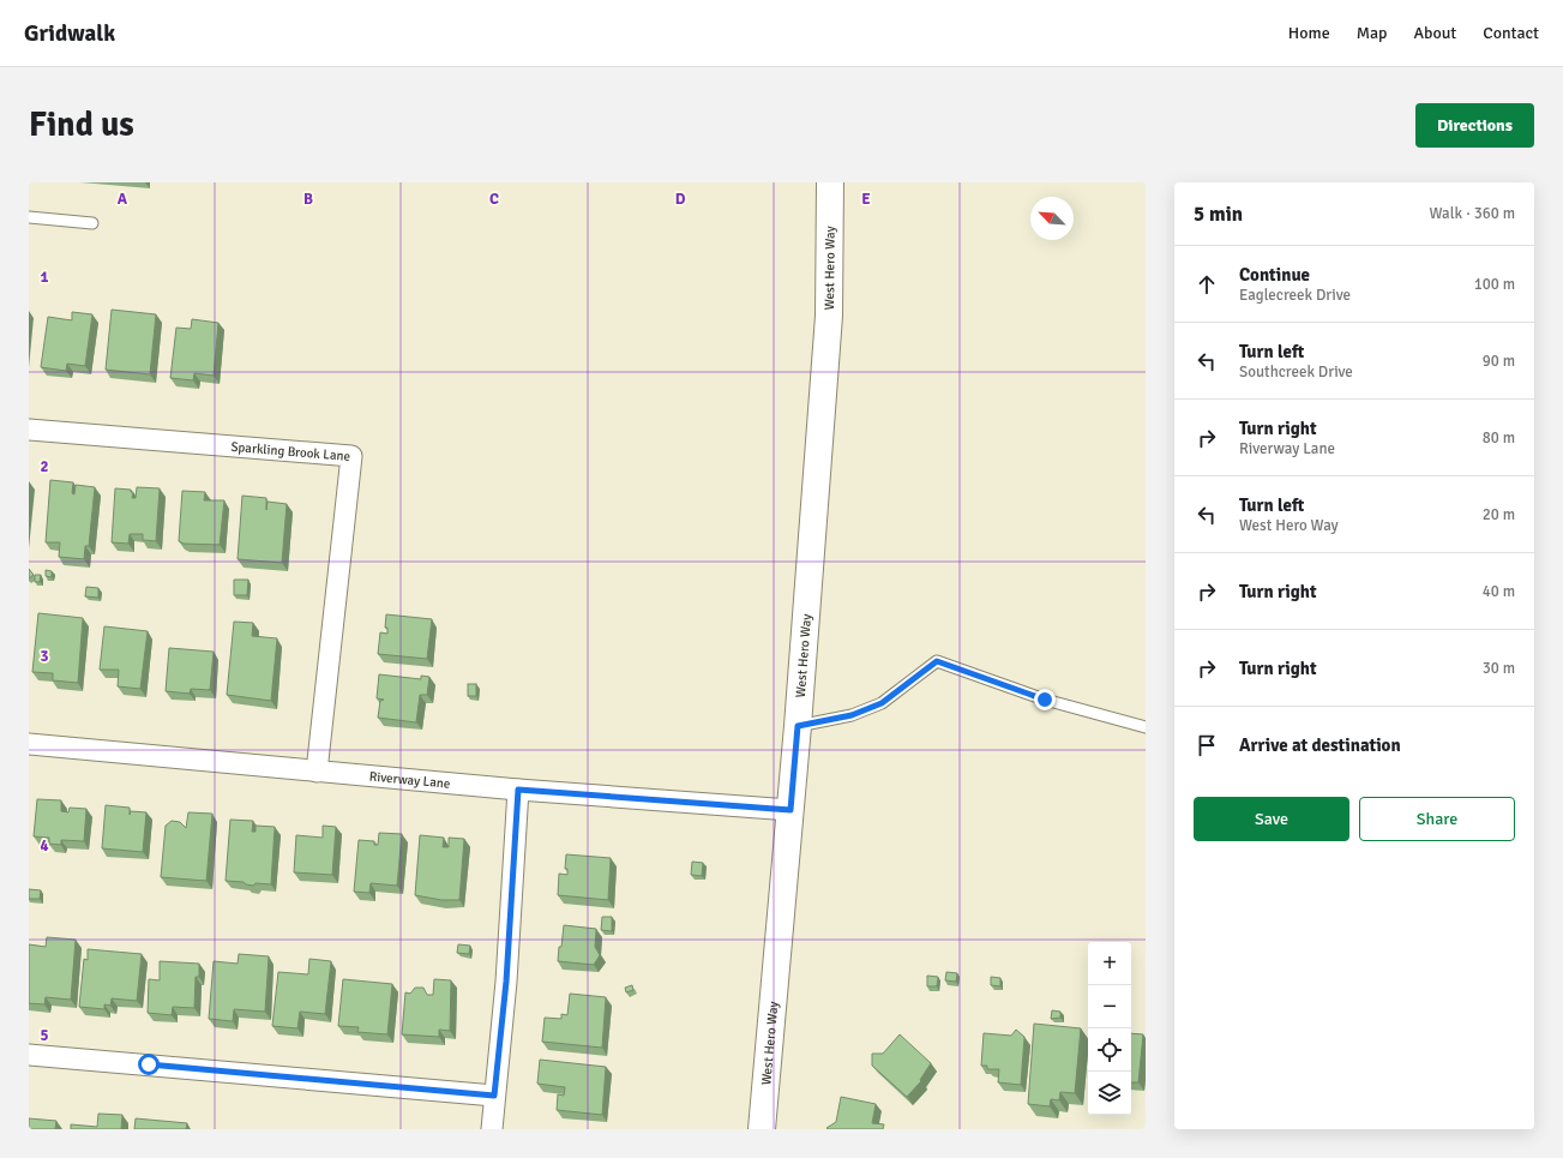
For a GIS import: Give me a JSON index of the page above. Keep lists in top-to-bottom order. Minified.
{"streets":{"main road":["West Hero Way"],"street":["Sparkling Brook Lane","Riverway Lane"]},"crossings":[["West Hero Way","Riverway Lane"],["Sparkling Brook Lane","Riverway Lane"]],"north":"top left","page":{"header":"Gridwalk","nav":["Home","Map","About","Contact"],"buttons":["Directions",["Save","Share"]],"title":"Find us","heading":["5 min","Walk · 360 m"],"list":[["Continue","Eaglecreek Drive","100 m"],["Turn left","Southcreek Drive","90 m"],["Turn right","Riverway Lane","80 m"],["Turn left","West Hero Way","20 m"],["Turn right","40 m"],["Turn right","30 m"],"Arrive at destination"],"map_buttons":["+","−"]},"grid":{"columns":["A","B","C","D","E"],"rows":["1","2","3","4","5"]}}
